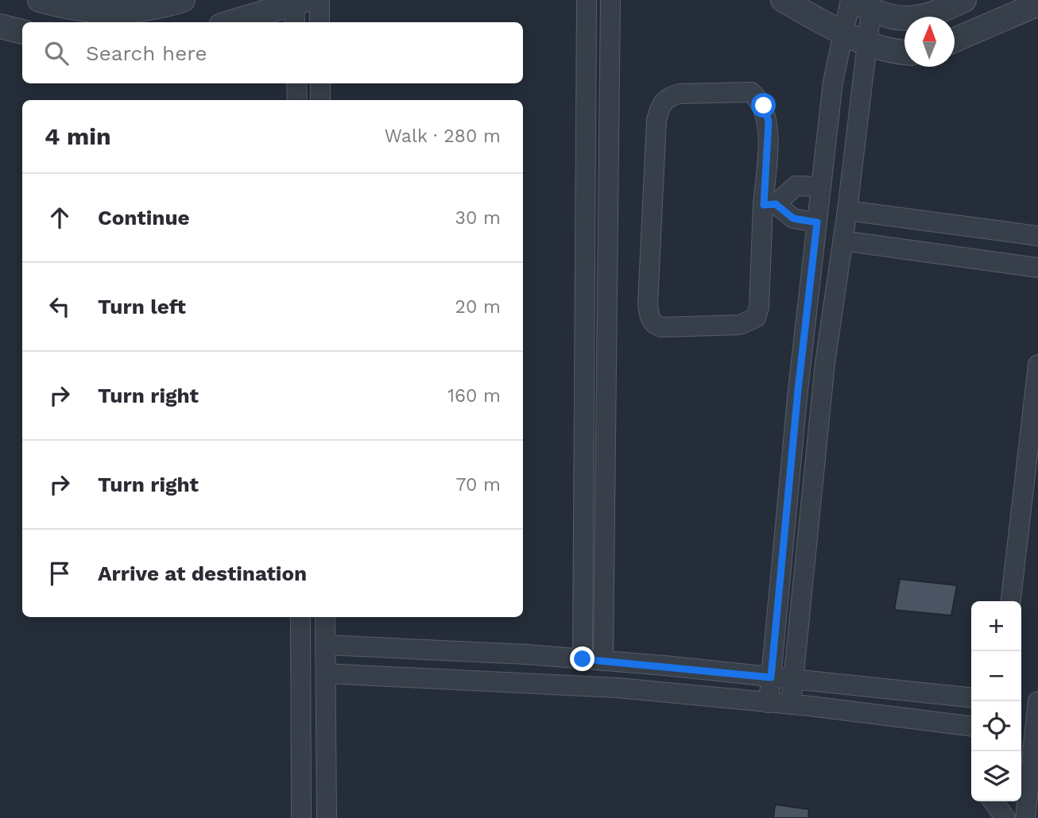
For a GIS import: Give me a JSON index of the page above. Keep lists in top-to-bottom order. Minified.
{"north":"top","page":{"search":"Search here","heading":["4 min","Walk · 280 m"],"list":[["Continue","30 m"],["Turn left","20 m"],["Turn right","160 m"],["Turn right","70 m"],"Arrive at destination"],"map_buttons":["+","−"]}}
